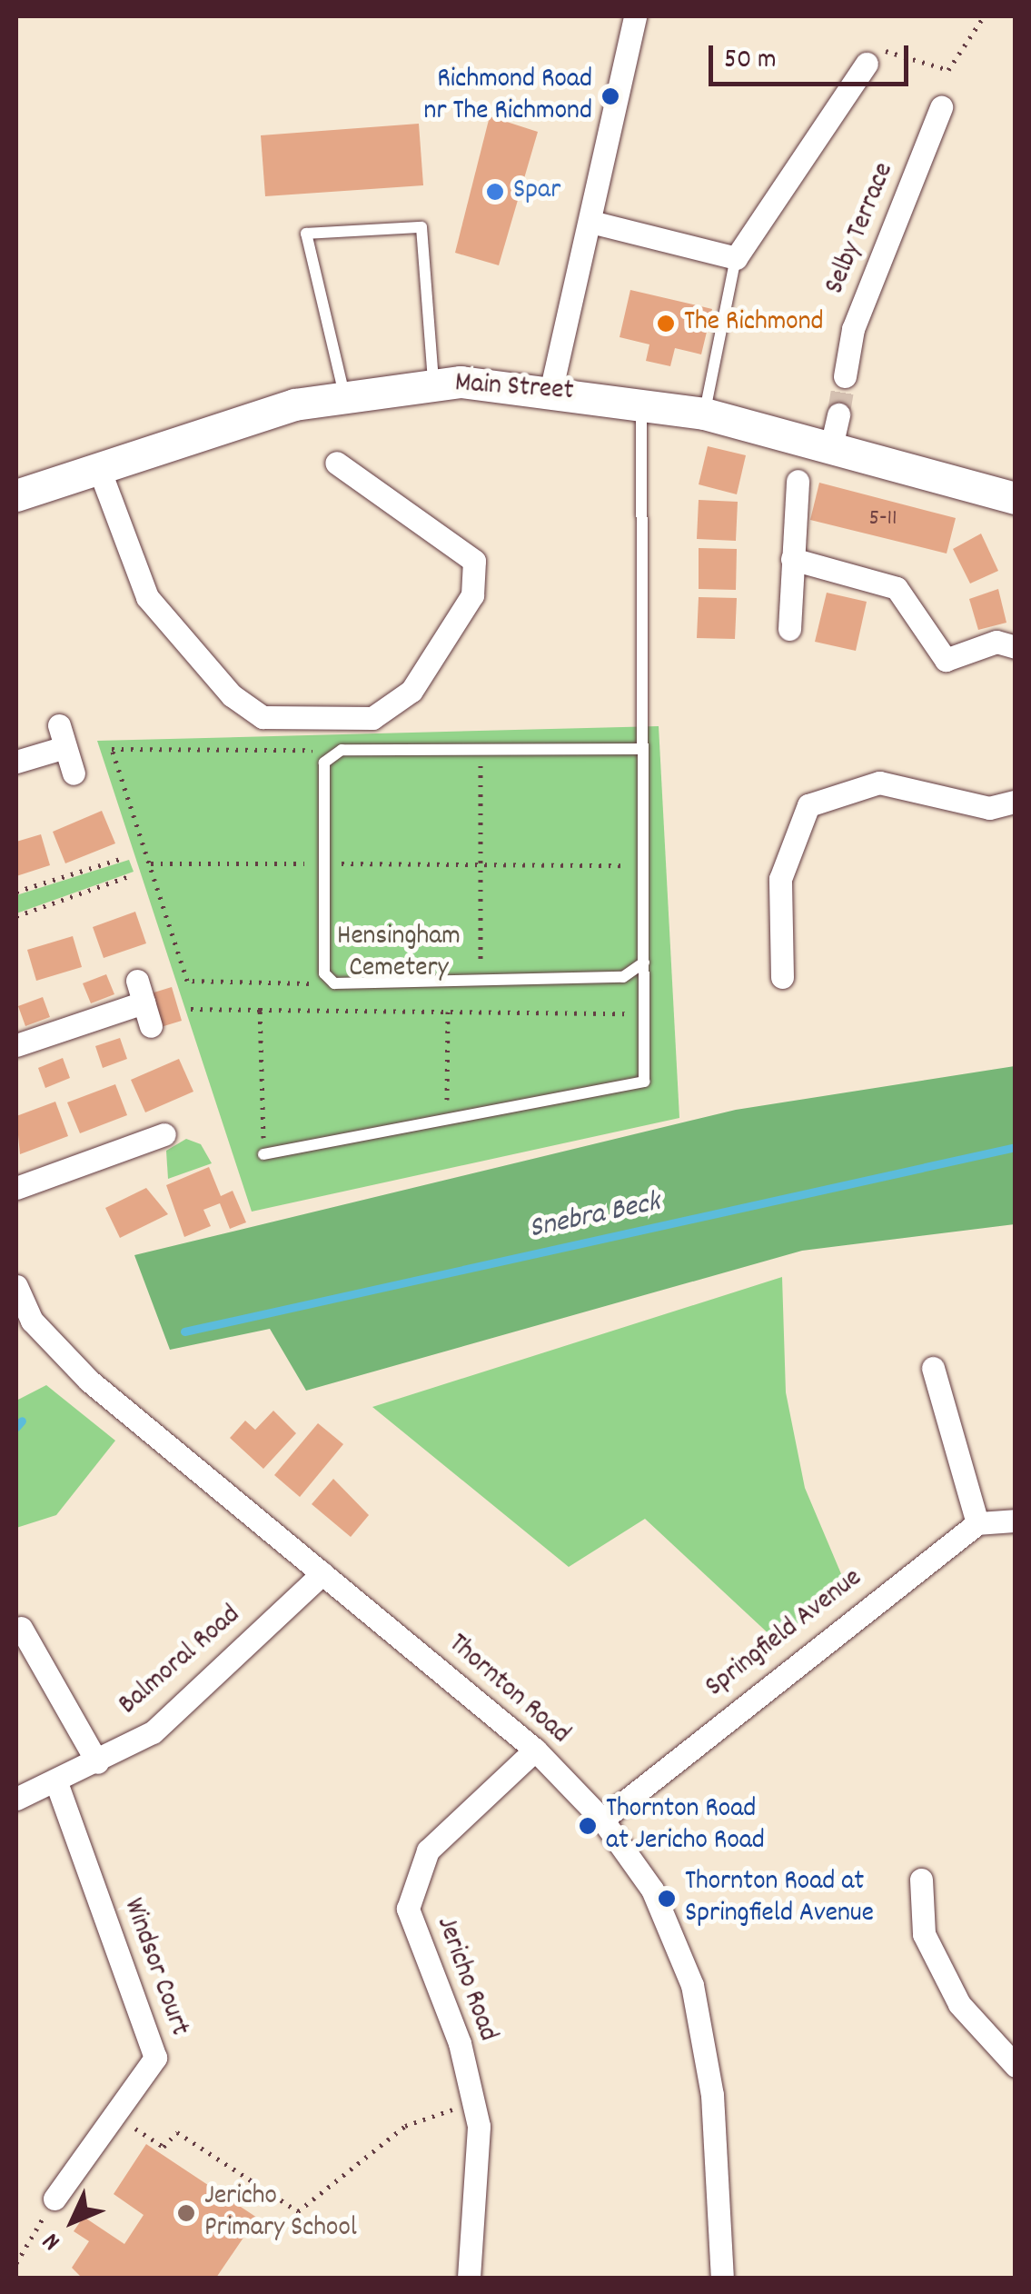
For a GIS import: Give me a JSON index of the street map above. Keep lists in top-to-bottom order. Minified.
{"streets":{"main road":["Main Street"],"street":["Selby Terrace","Springfield Avenue","Balmoral Road","Thornton Road","Windsor Court","Jericho Road"]},"crossings":[["Springfield Avenue","Thornton Road"],["Balmoral Road","Thornton Road"],["Balmoral Road","Windsor Court"],["Thornton Road","Jericho Road"]],"water":["Snebra Beck"],"parks":["Hensingham Cemetery"],"places":["Richmond Road nr The Richmond","Spar","The Richmond","Thornton Road at Jericho Road","Thornton Road at Springfield Avenue","Jericho Primary School"],"house_numbers":["5-11"],"scale_bar":"50 m","north":"bottom left"}
